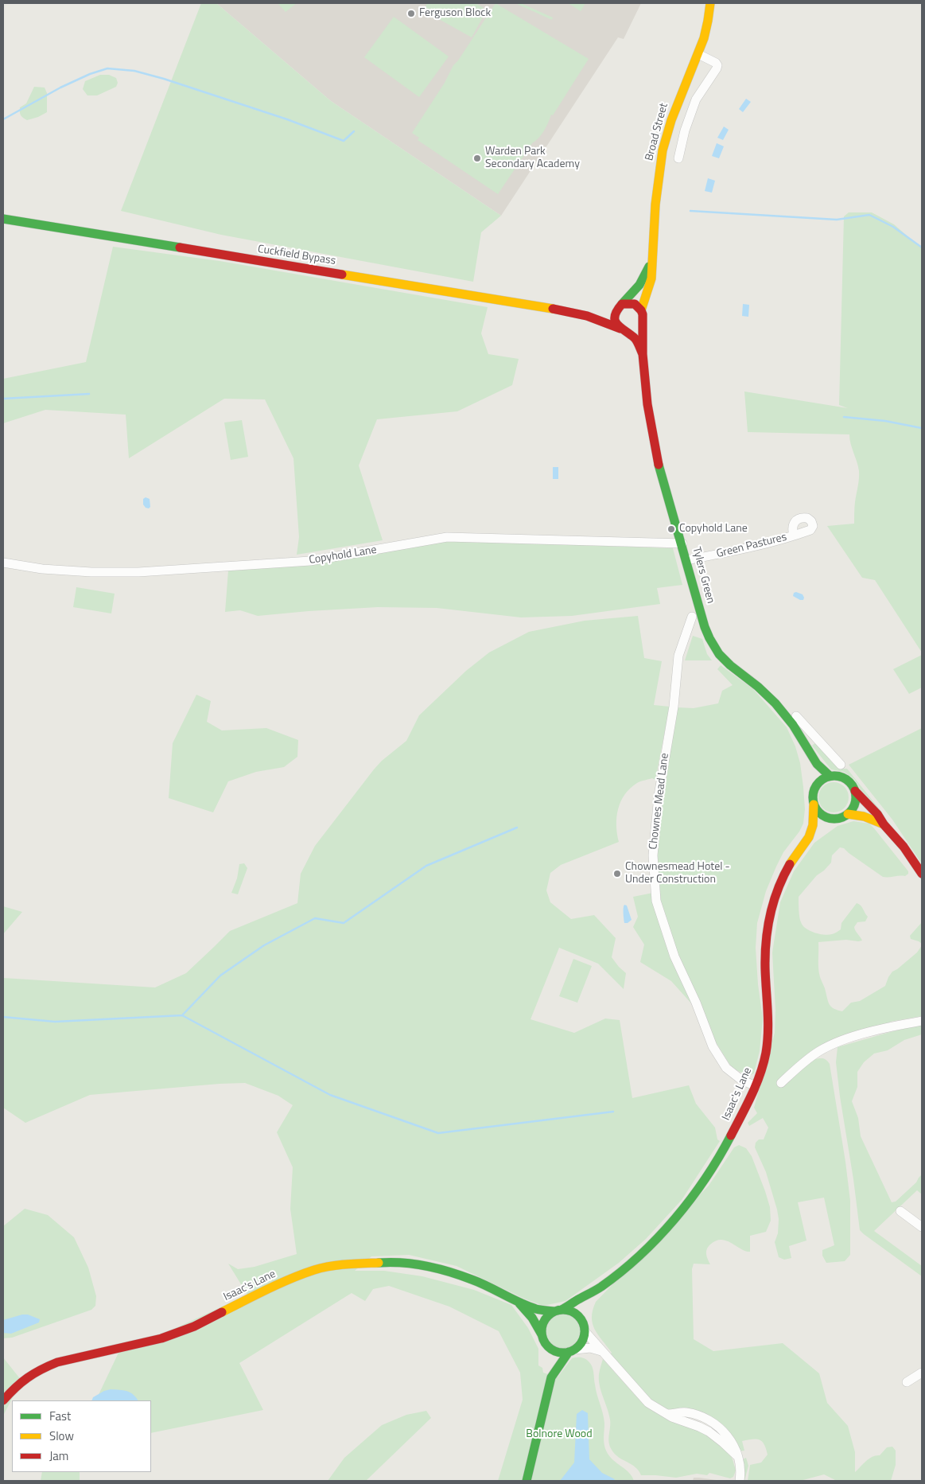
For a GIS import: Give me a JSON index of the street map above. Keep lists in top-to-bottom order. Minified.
{"streets":{"main road":["Broad Street","Cuckfield Bypass","Tylers Green","Isaac's Lane"],"street":["Green Pastures","Copyhold Lane","Chownes Mead Lane"]},"crossings":[["Broad Street","Tylers Green"],["Cuckfield Bypass","Tylers Green"],["Green Pastures","Tylers Green"],["Copyhold Lane","Tylers Green"],["Tylers Green","Isaac's Lane"],["Chownes Mead Lane","Isaac's Lane"]],"parks":["Bolnore Wood"],"places":["Ferguson Block","Warden Park Secondary Academy","Copyhold Lane","Chownesmead Hotel - Under Construction"],"legend":["Fast","Slow","Jam"]}
